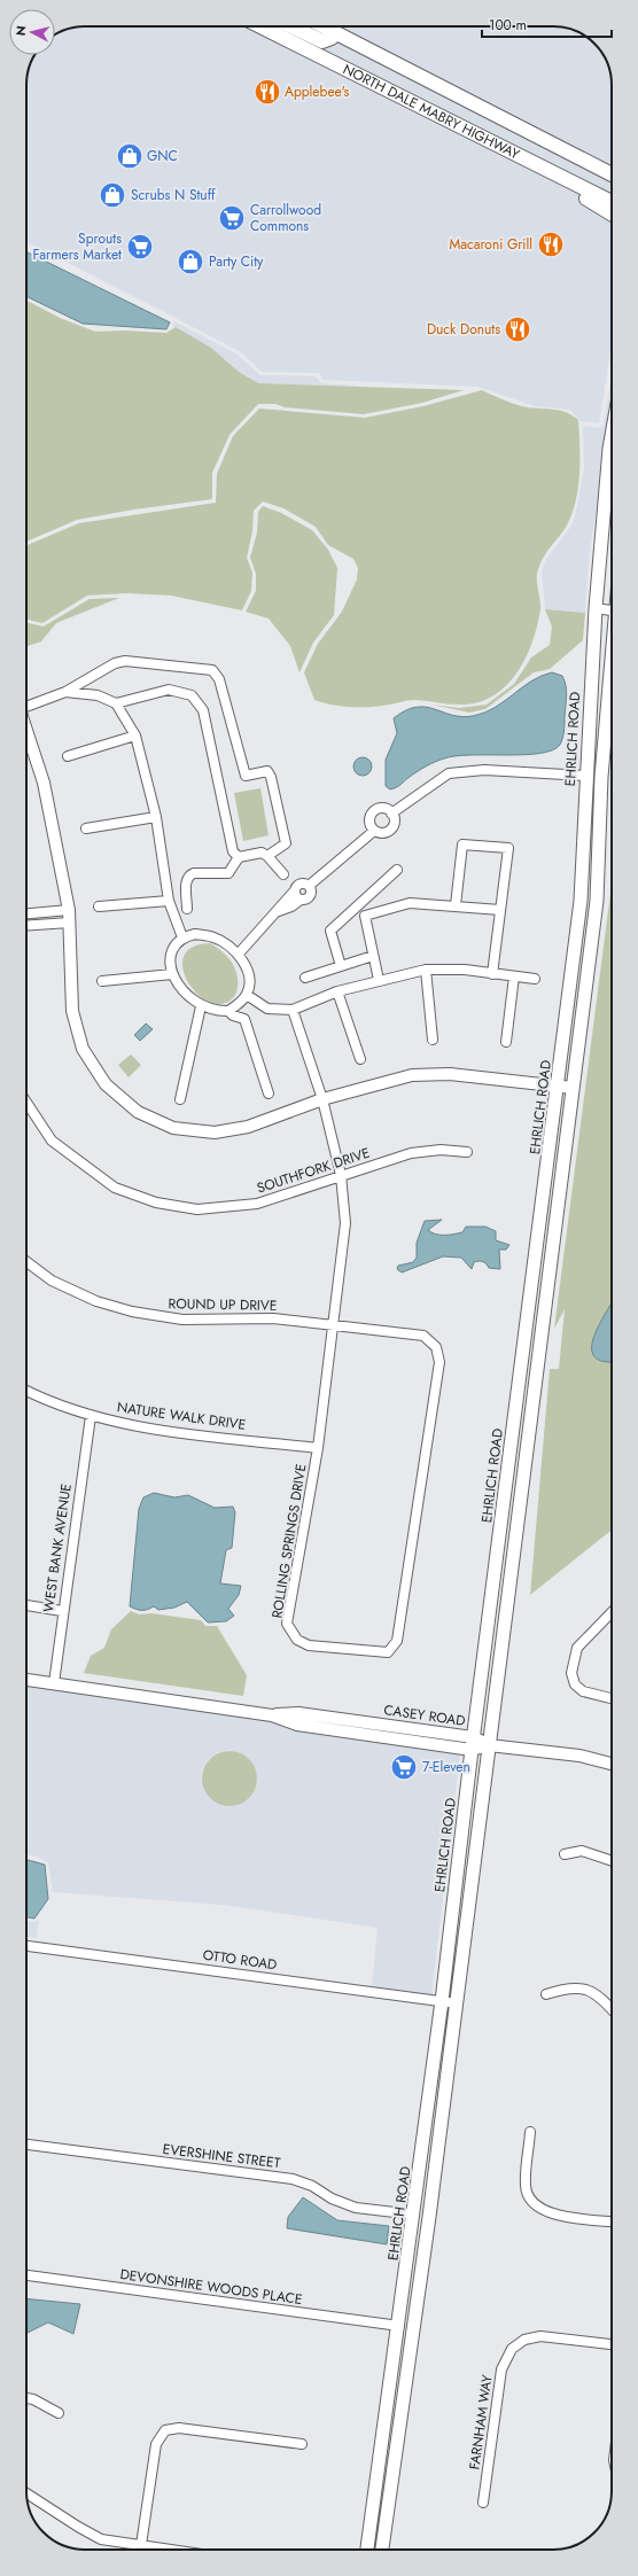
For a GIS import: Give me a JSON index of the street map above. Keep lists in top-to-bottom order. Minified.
{"streets":{"main road":["NORTH DALE MABRY HIGHWAY","EHRLICH ROAD"],"street":["SOUTHFORK DRIVE","ROUND UP DRIVE","NATURE WALK DRIVE","ROLLING SPRINGS DRIVE","WEST BANK AVENUE","CASEY ROAD","OTTO ROAD","EVERSHINE STREET","DEVONSHIRE WOODS PLACE","FARNHAM WAY"]},"crossings":[["EHRLICH ROAD","CASEY ROAD"],["EHRLICH ROAD","OTTO ROAD"],["EHRLICH ROAD","EVERSHINE STREET"],["EHRLICH ROAD","DEVONSHIRE WOODS PLACE"],["SOUTHFORK DRIVE","ROLLING SPRINGS DRIVE"],["ROUND UP DRIVE","ROLLING SPRINGS DRIVE"],["NATURE WALK DRIVE","ROLLING SPRINGS DRIVE"],["NATURE WALK DRIVE","WEST BANK AVENUE"],["WEST BANK AVENUE","CASEY ROAD"]],"places":{"restaurant":["Applebee's","Macaroni Grill","Duck Donuts"],"shop":["GNC","Scrubs N Stuff","Party City"],"supermarket":["Carrollwood Commons","Sprouts Farmers Market","7-Eleven"]},"scale_bar":"100 m","north":"left"}
